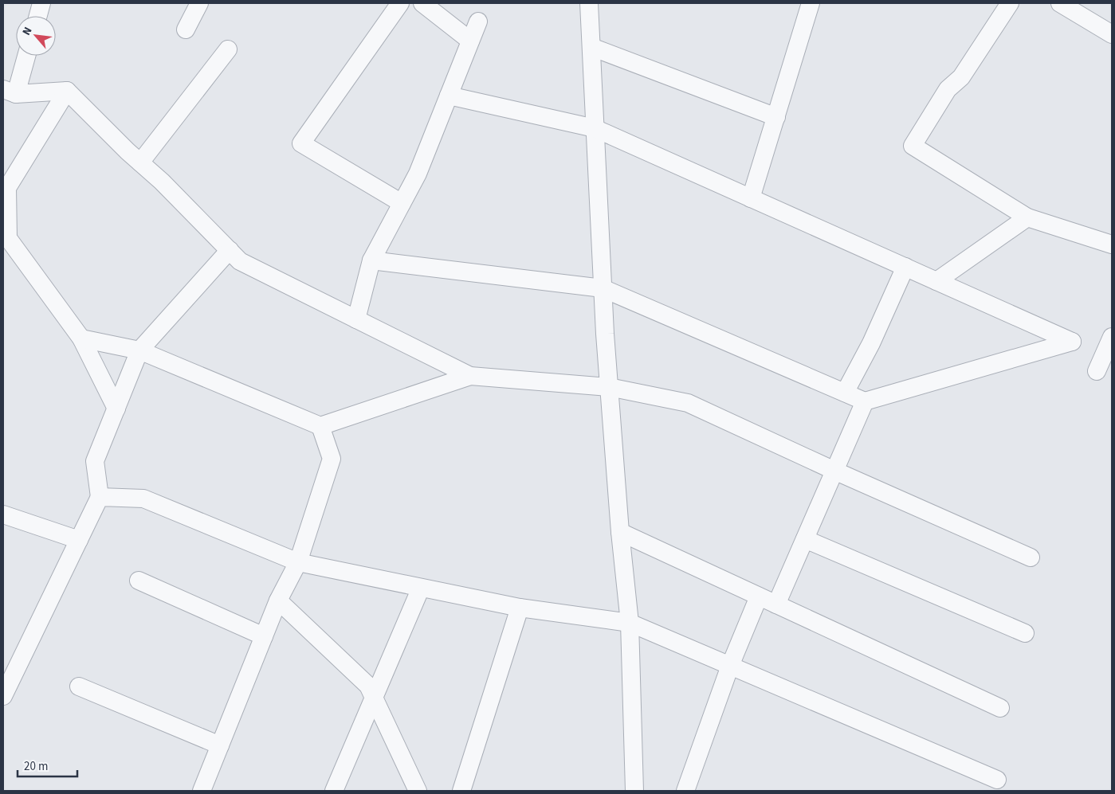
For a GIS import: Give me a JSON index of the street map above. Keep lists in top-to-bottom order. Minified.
{"scale_bar":"20 m","north":"top left"}
